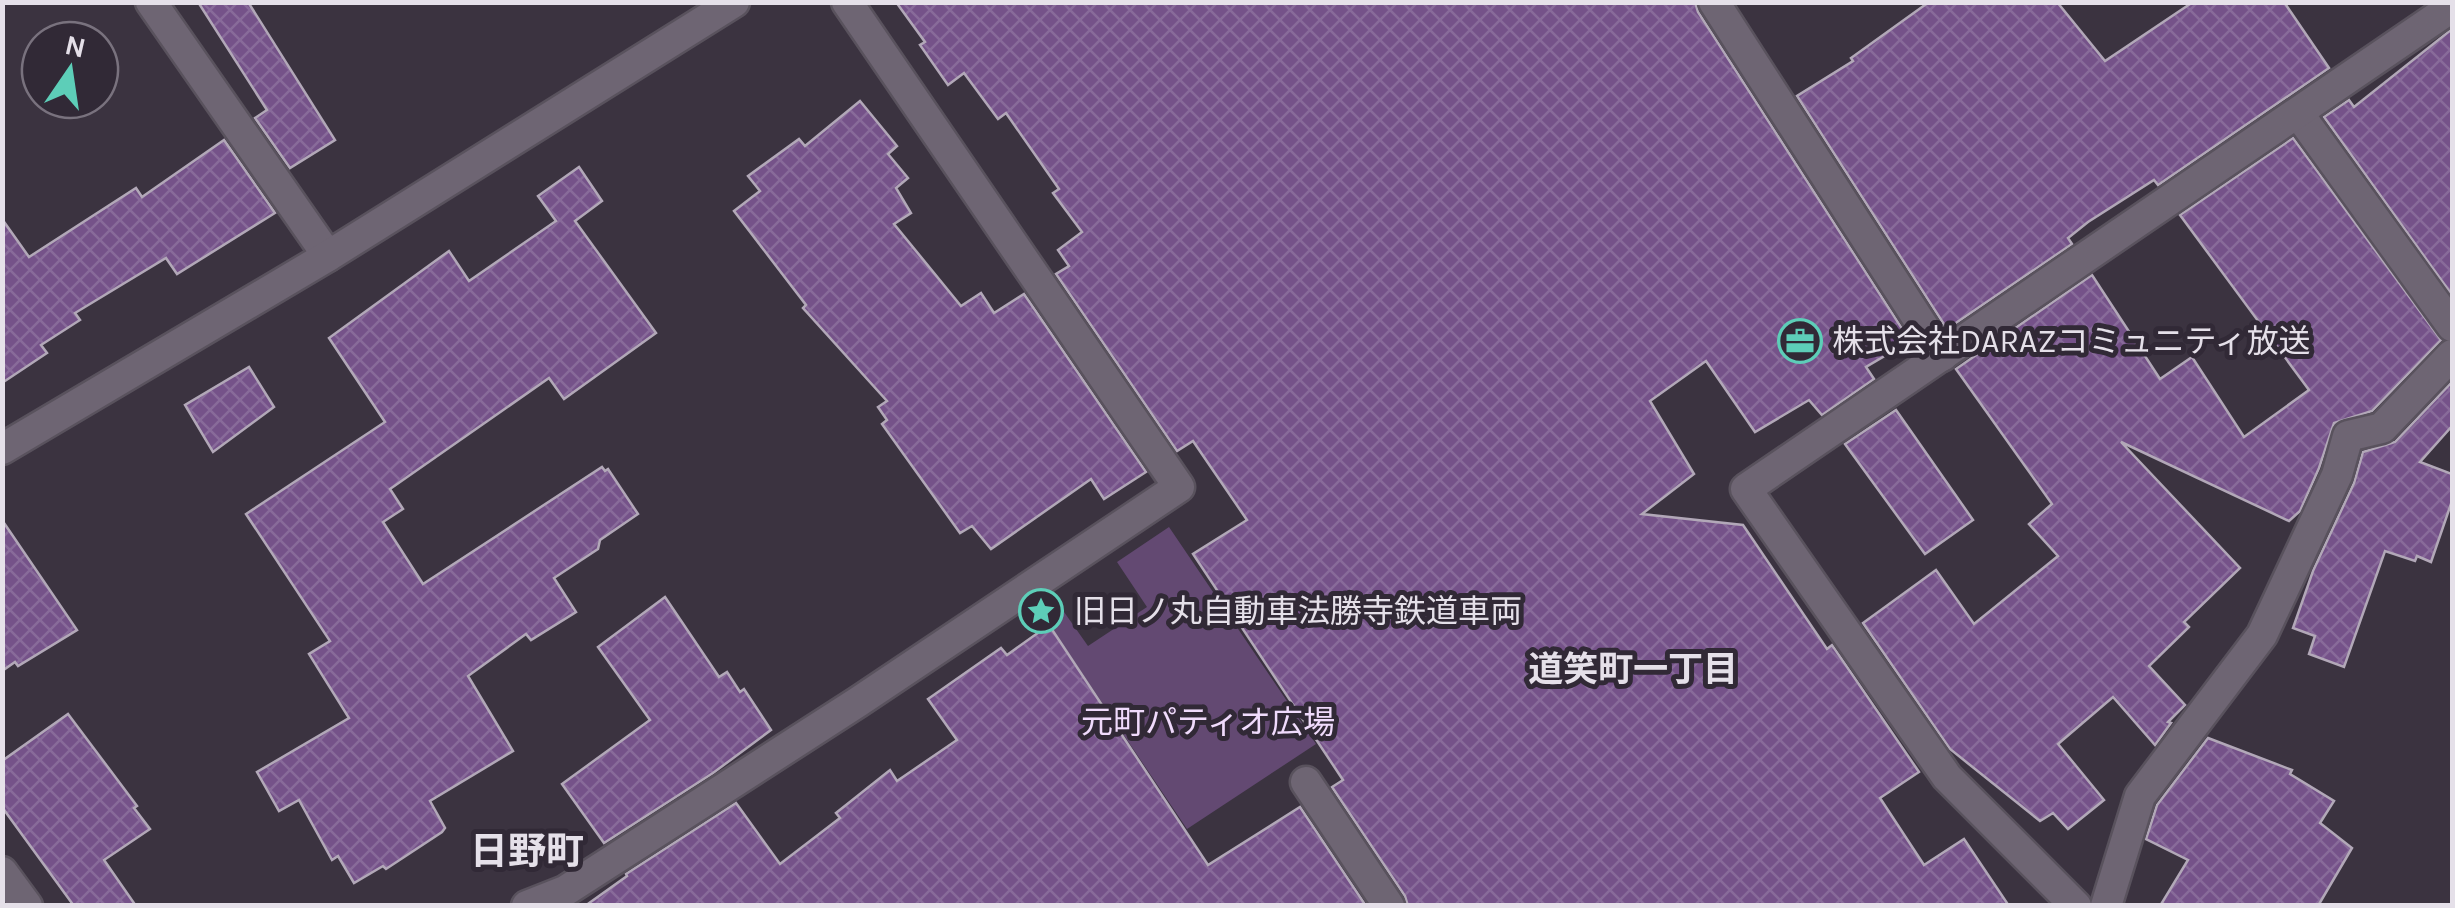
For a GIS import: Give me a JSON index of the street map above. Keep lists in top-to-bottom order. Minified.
{"districts":["道笑町一丁目","日野町"],"parks":["元町パティオ広場"],"places":{"office":["株式会社DARAZコミュニティ放送"],"place":["旧日ノ丸自動車法勝寺鉄道車両"]},"north":"top"}
